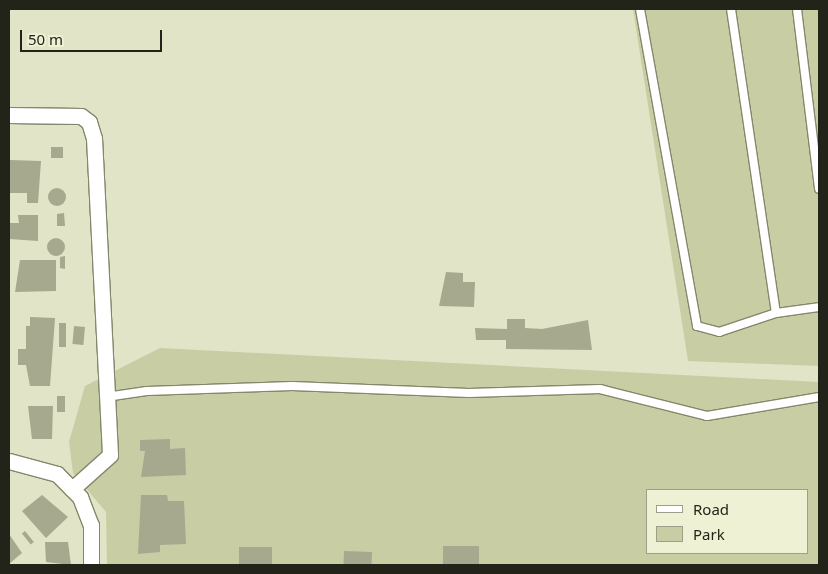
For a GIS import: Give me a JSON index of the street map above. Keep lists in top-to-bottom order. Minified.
{"legend":["Road","Park"],"scale_bar":"50 m"}
